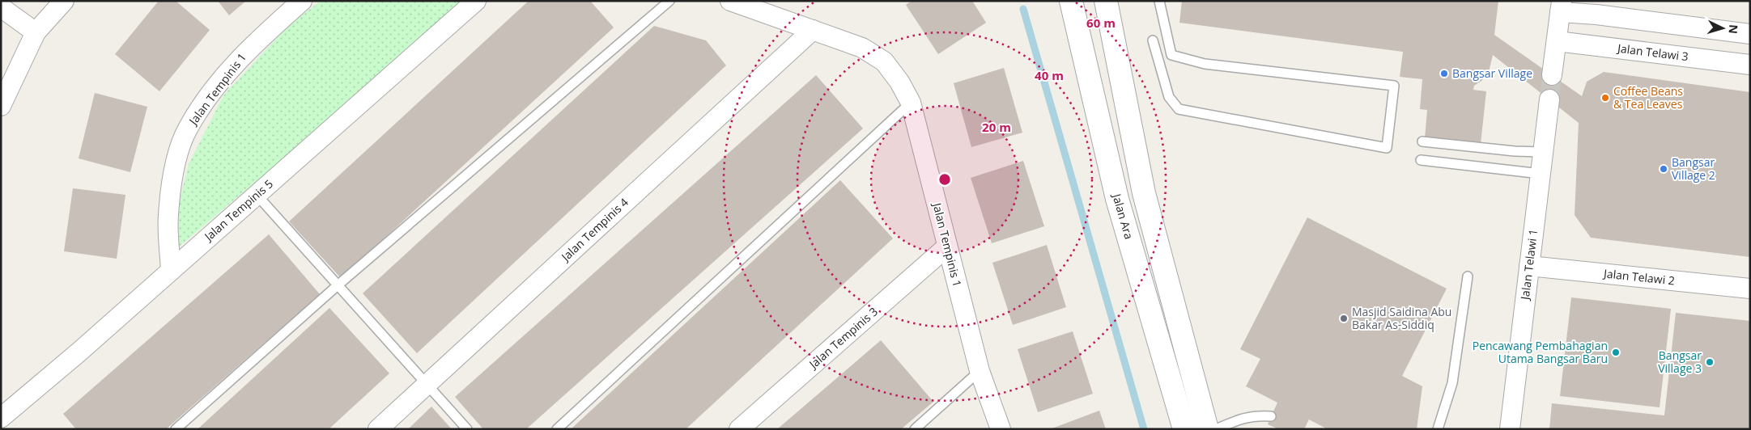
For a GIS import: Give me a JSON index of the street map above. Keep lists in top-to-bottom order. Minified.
{"streets":{"street":["Jalan Telawi 3","Jalan Tempinis 1","Jalan Tempinis 5","Jalan Ara","Jalan Tempinis 4","Jalan Telawi 1","Jalan Telawi 2","Jalan Tempinis 3"]},"crossings":[["Jalan Tempinis 1","Jalan Tempinis 5"],["Jalan Tempinis 1","Jalan Tempinis 4"],["Jalan Tempinis 1","Jalan Tempinis 3"],["Jalan Telawi 1","Jalan Telawi 2"]],"places":["Bangsar Village","Coffee Beans & Tea Leaves","Bangsar Village 2","Masjid Saidina Abu Bakar As-Siddiq","Pencawang Pembahagian Utama Bangsar Baru","Bangsar Village 3"],"north":"right","rings":["60 m","40 m","20 m"]}
